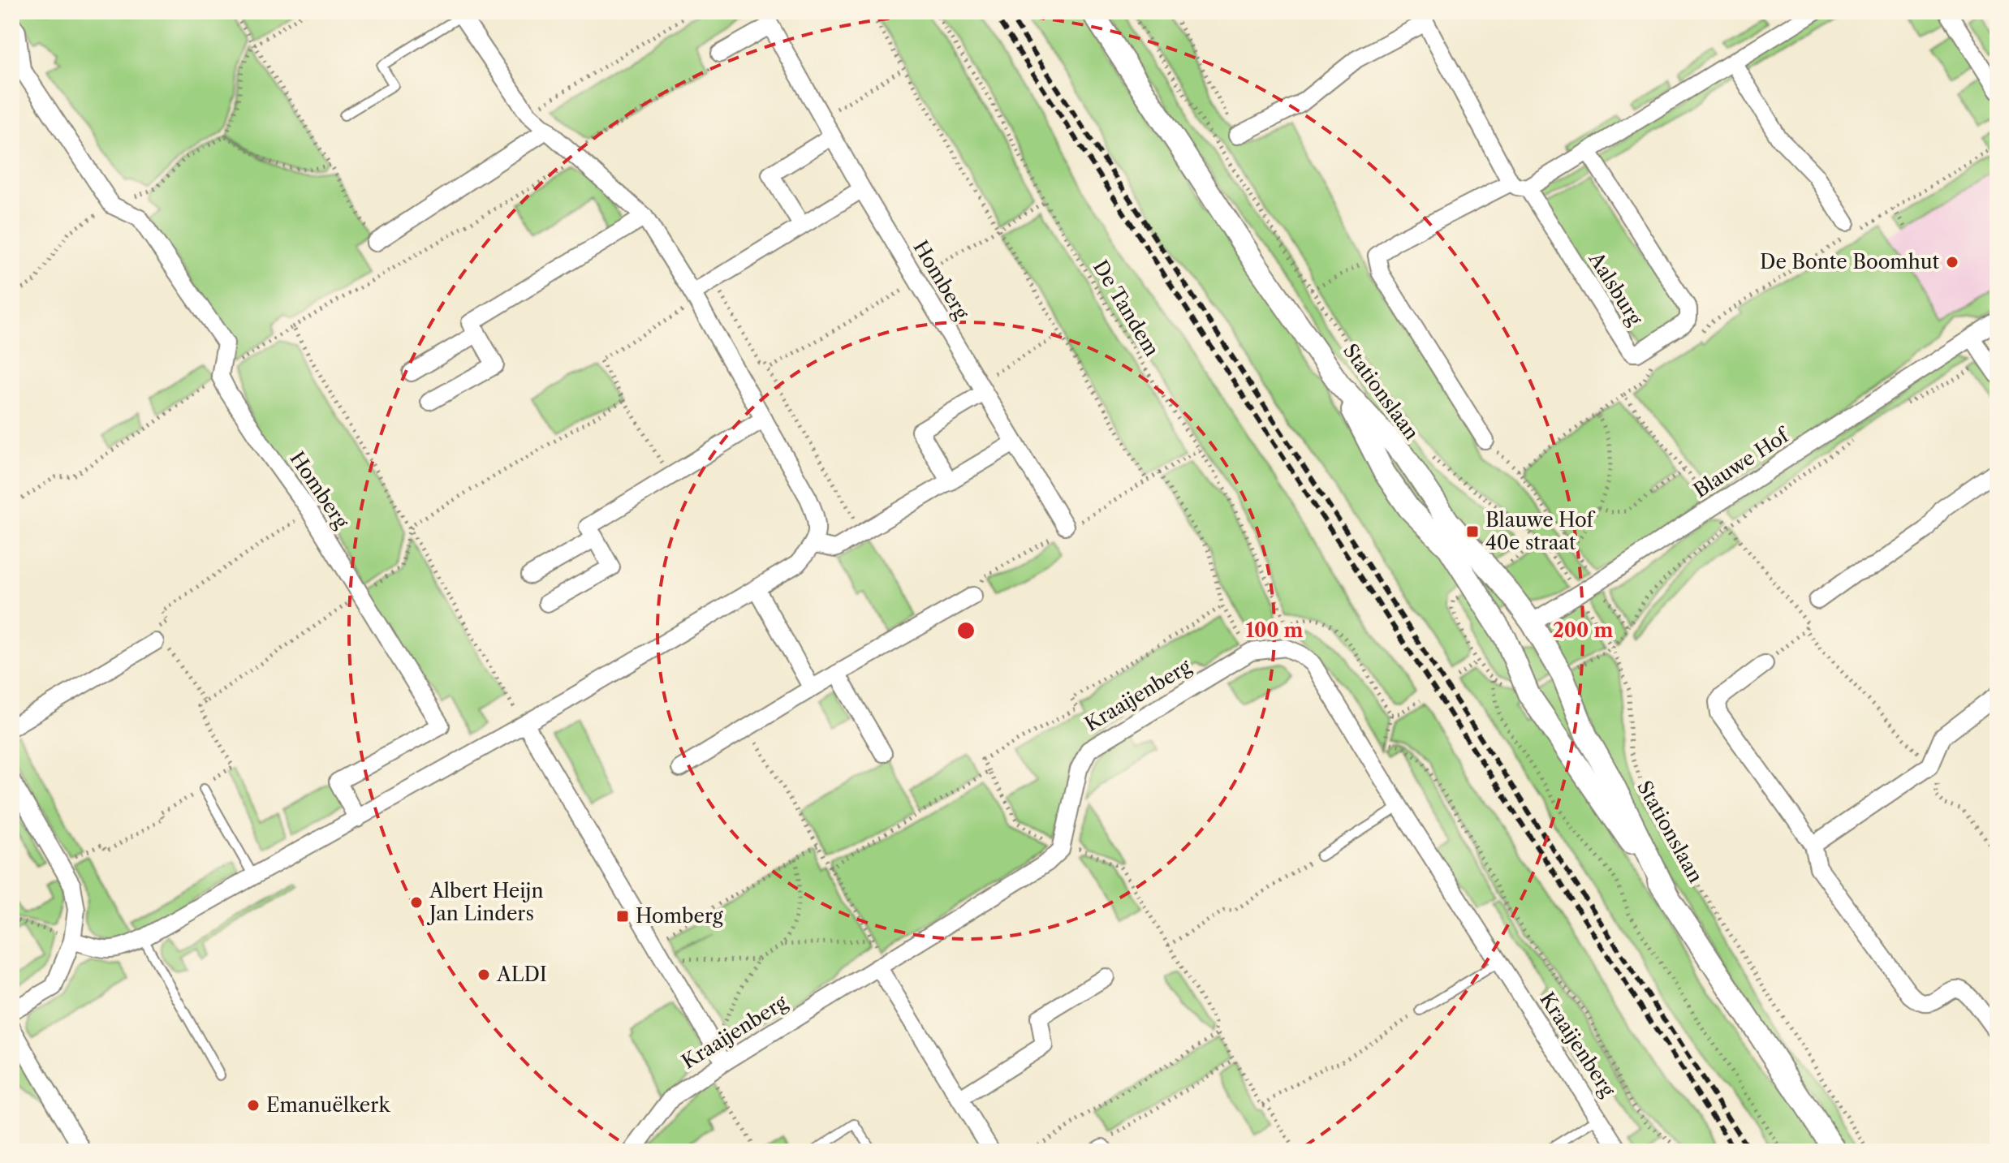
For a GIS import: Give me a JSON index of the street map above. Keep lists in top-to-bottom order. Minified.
{"streets":{"street":["Homberg","Aalsburg","Stationslaan","Blauwe Hof","Kraaijenberg"],"path":["De Tandem"]},"crossings":[["Stationslaan","Blauwe Hof"]],"places":{"other":["De Bonte Boomhut","Albert Heijn Jan Linders","ALDI","Emanuëlkerk"],"transit":["Blauwe Hof 40e straat","Homberg"]},"rings":["100 m","200 m"]}
